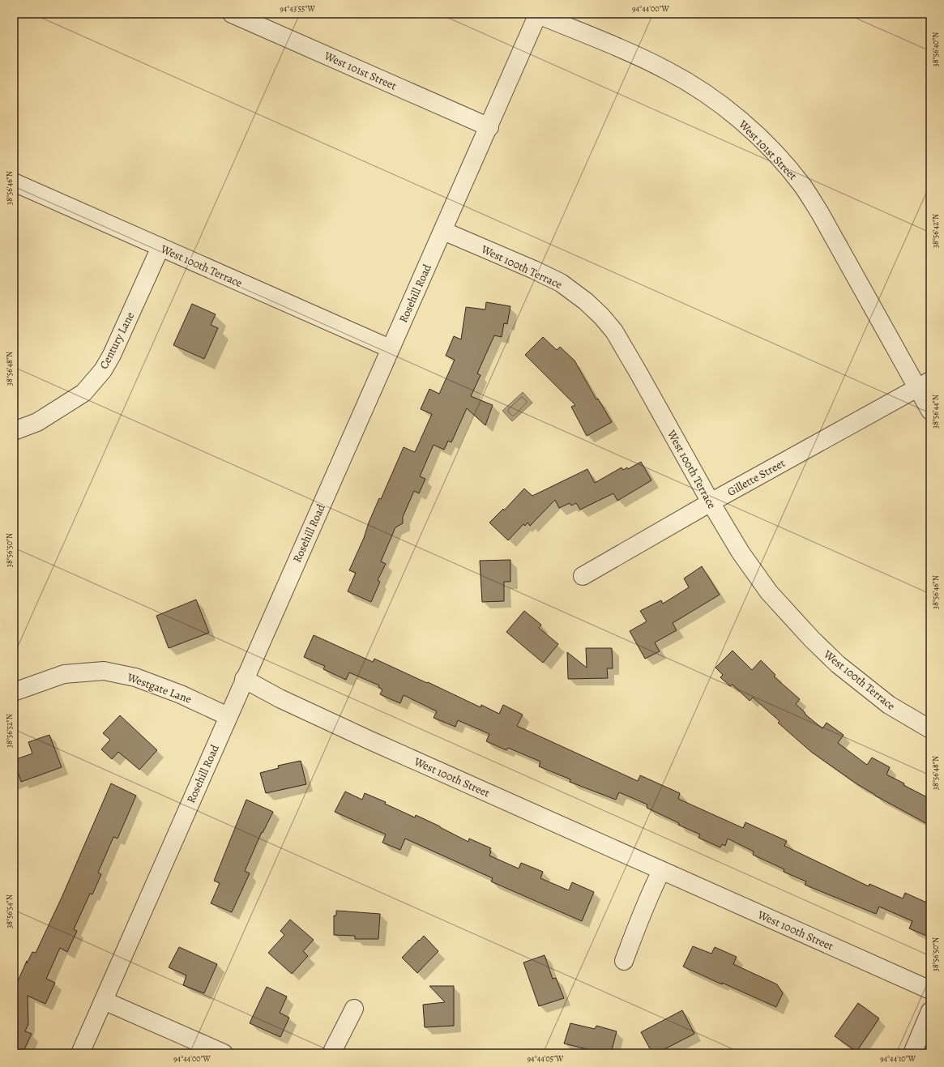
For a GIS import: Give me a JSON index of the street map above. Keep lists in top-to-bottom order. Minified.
{"streets":{"street":["West 101st Street","West 100th Terrace","Rosehill Road","Century Lane","Gillette Street","Westgate Lane","West 100th Street"]},"crossings":[["West 101st Street","Rosehill Road"],["West 101st Street","Gillette Street"],["West 100th Terrace","Rosehill Road"],["West 100th Terrace","Century Lane"],["West 100th Terrace","Gillette Street"],["Rosehill Road","Westgate Lane"],["Rosehill Road","West 100th Street"]],"coordinates":["94°43'55\"W","94°44'00\"W","38°56'40\"N","38°56'46\"N","38°56'42\"N","38°56'48\"N","38°56'44\"N","38°56'50\"N","38°56'52\"N","38°56'54\"N","94°44'05\"W","94°44'10\"W"]}
